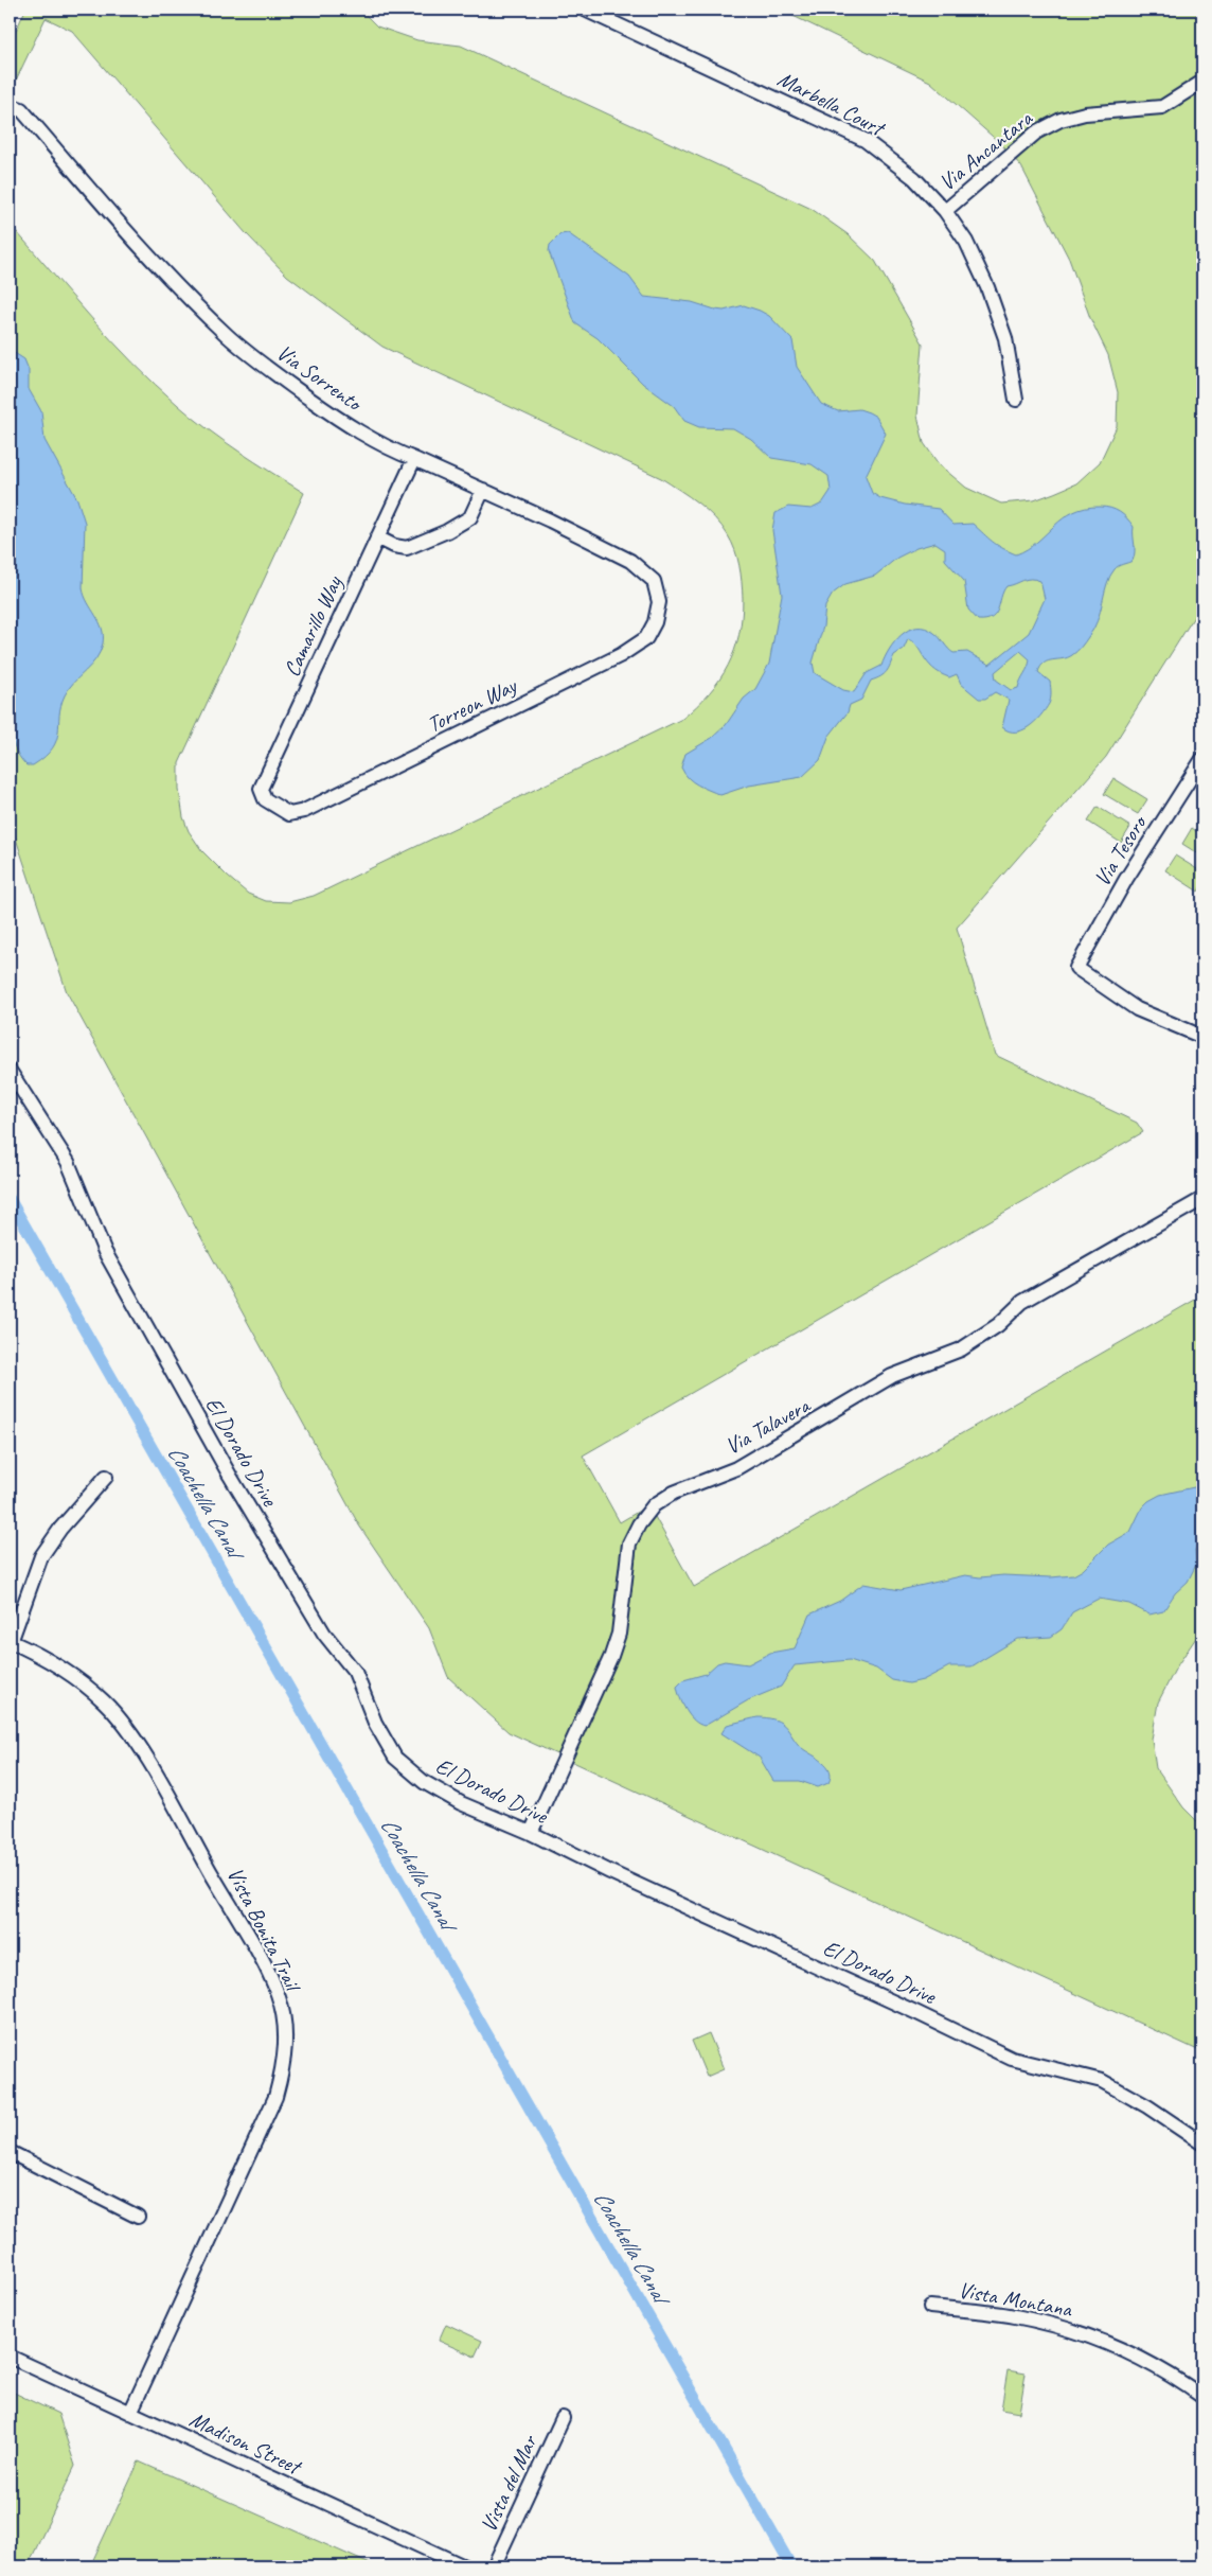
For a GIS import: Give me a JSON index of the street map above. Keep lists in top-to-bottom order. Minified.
{"streets":{"street":["Marbella Court","Via Ancantara","Via Sorrento","Camarillo Way","Torreon Way","Via Tesoro","Via Talavera","El Dorado Drive","Vista Bonita Trail","Vista Montana","Madison Street","Vista del Mar"]},"crossings":[["Marbella Court","Via Ancantara"],["Via Sorrento","Camarillo Way"],["Via Sorrento","Torreon Way"],["Camarillo Way","Torreon Way"],["Via Talavera","El Dorado Drive"],["Vista Bonita Trail","Madison Street"]],"water":["Coachella Canal"]}
